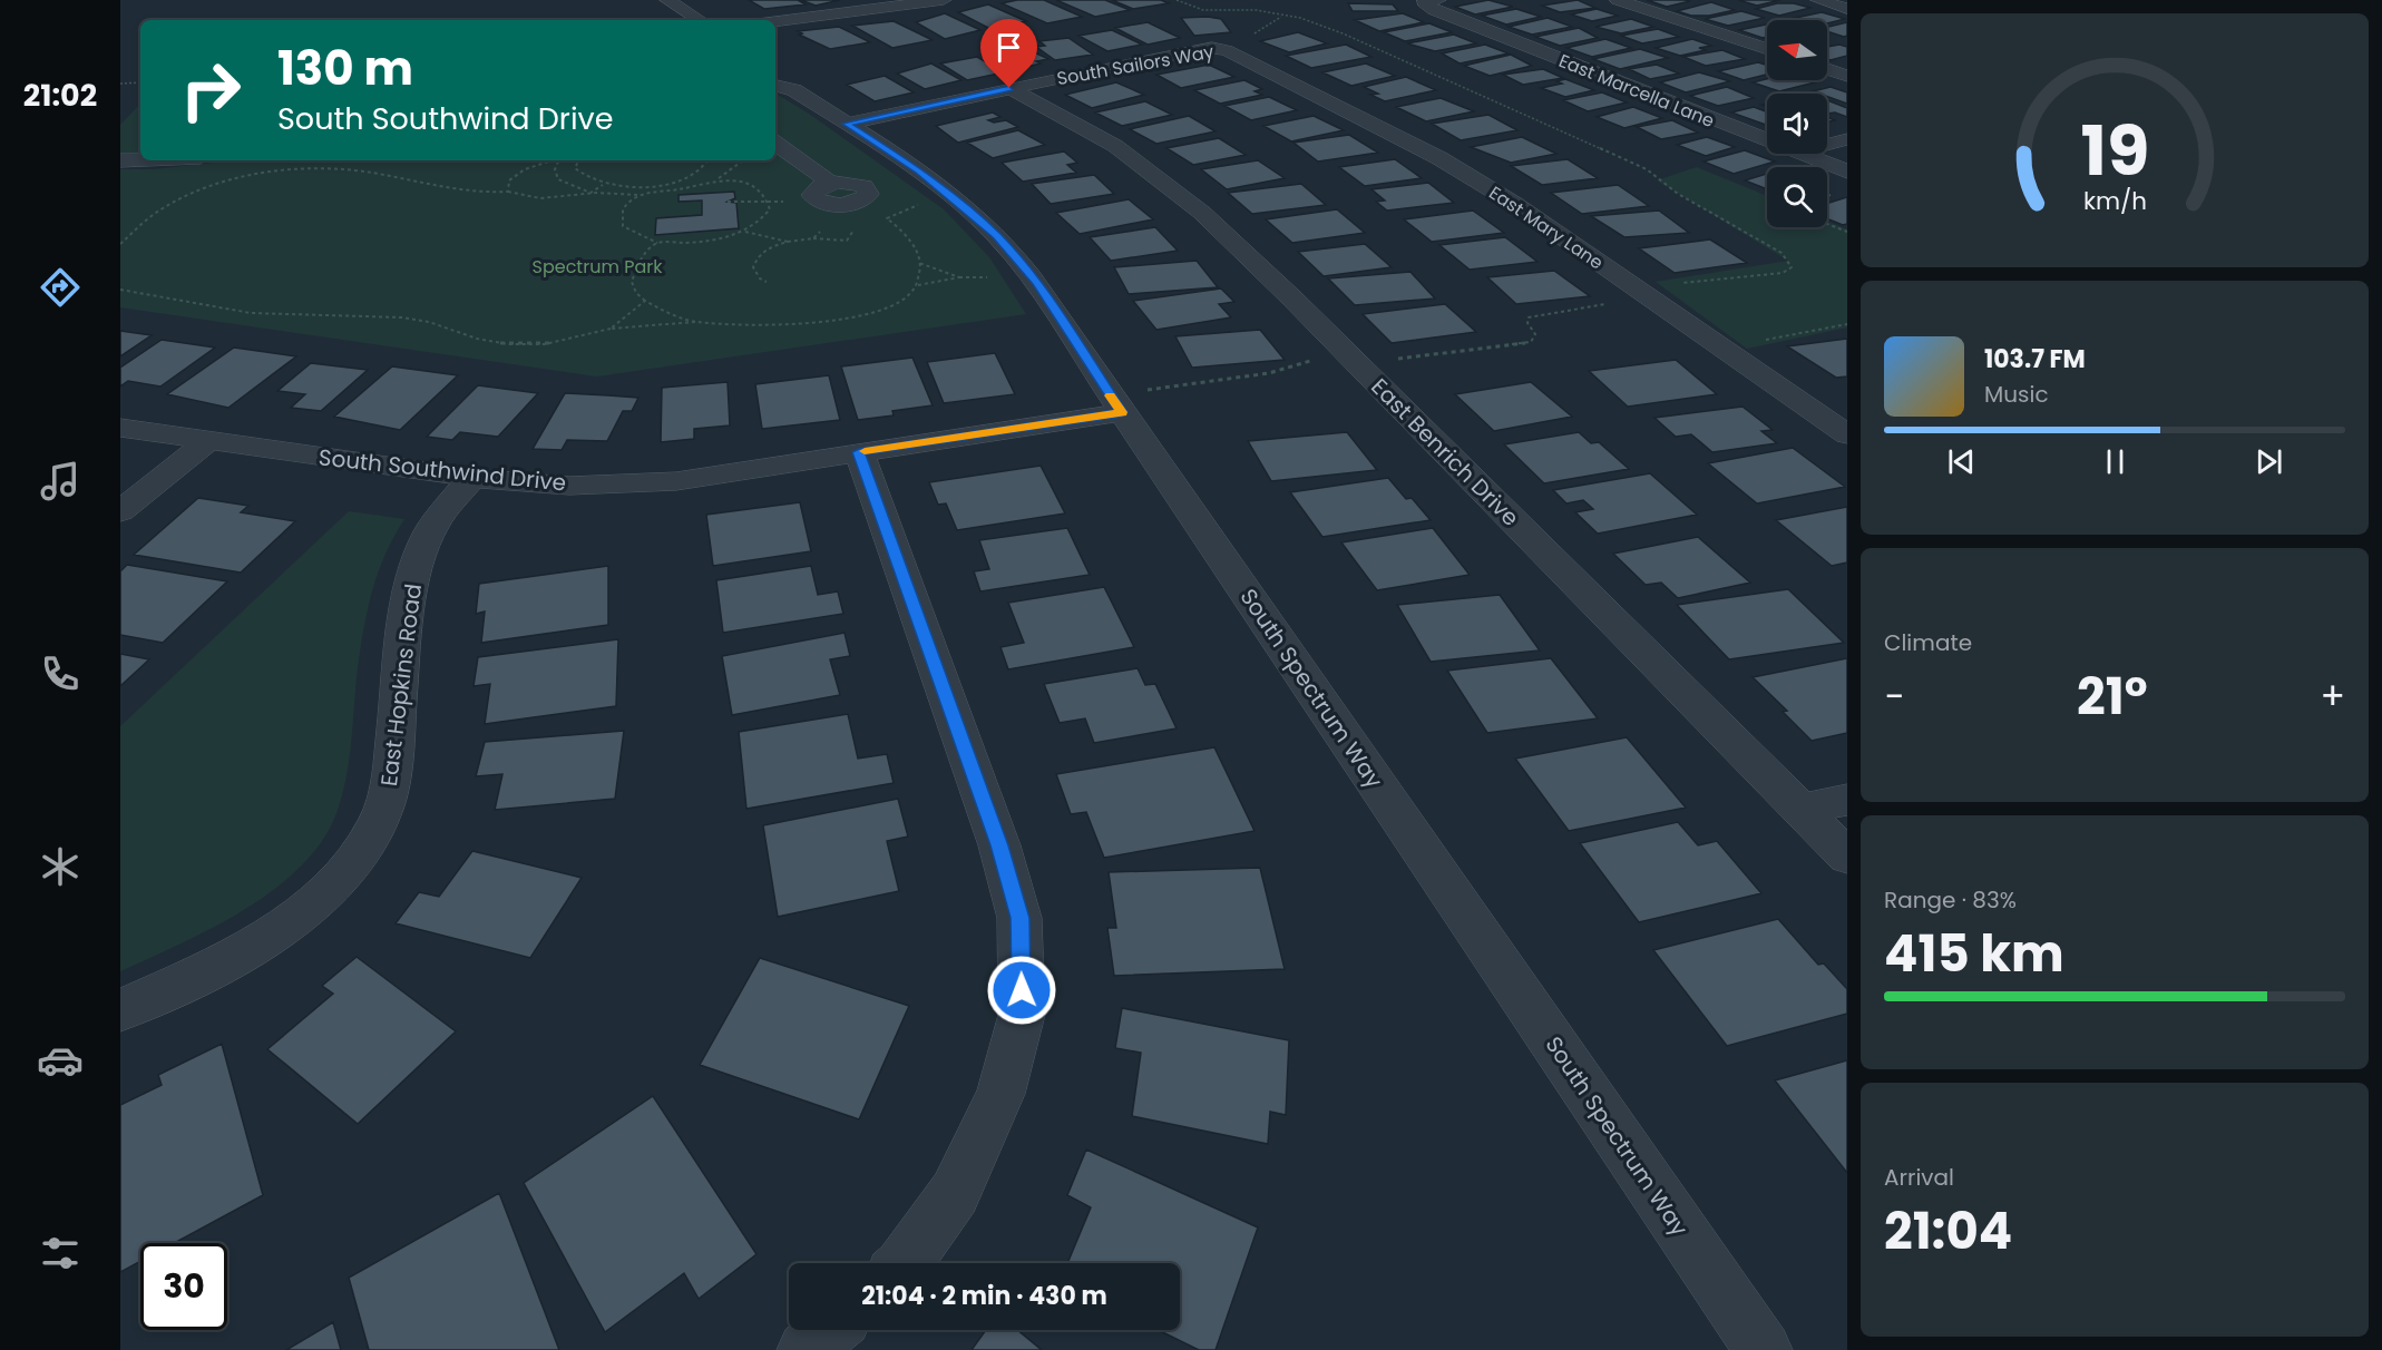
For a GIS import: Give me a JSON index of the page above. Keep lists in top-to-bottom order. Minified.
{"streets":{"street":["South Sailors Way","East Marcella Lane","East Mary Lane","East Benrich Drive","South Southwind Drive","East Hopkins Road","South Spectrum Way"]},"crossings":[["South Sailors Way","East Mary Lane"],["South Sailors Way","East Benrich Drive"],["South Sailors Way","South Spectrum Way"],["South Southwind Drive","East Hopkins Road"],["South Southwind Drive","South Spectrum Way"]],"parks":["Spectrum Park"],"north":"left","page":{"tabs":"21:02","turn":["130 m","South Southwind Drive"],"song":["103.7 FM","Music"],"tile":["Climate",["Range · 83%","415 km"],["Arrival","21:04"]],"heat":["−","21°","+"],"limit":"30","trip":"21:04 · 2 min · 430 m","gauge":["19","km/h"]}}
